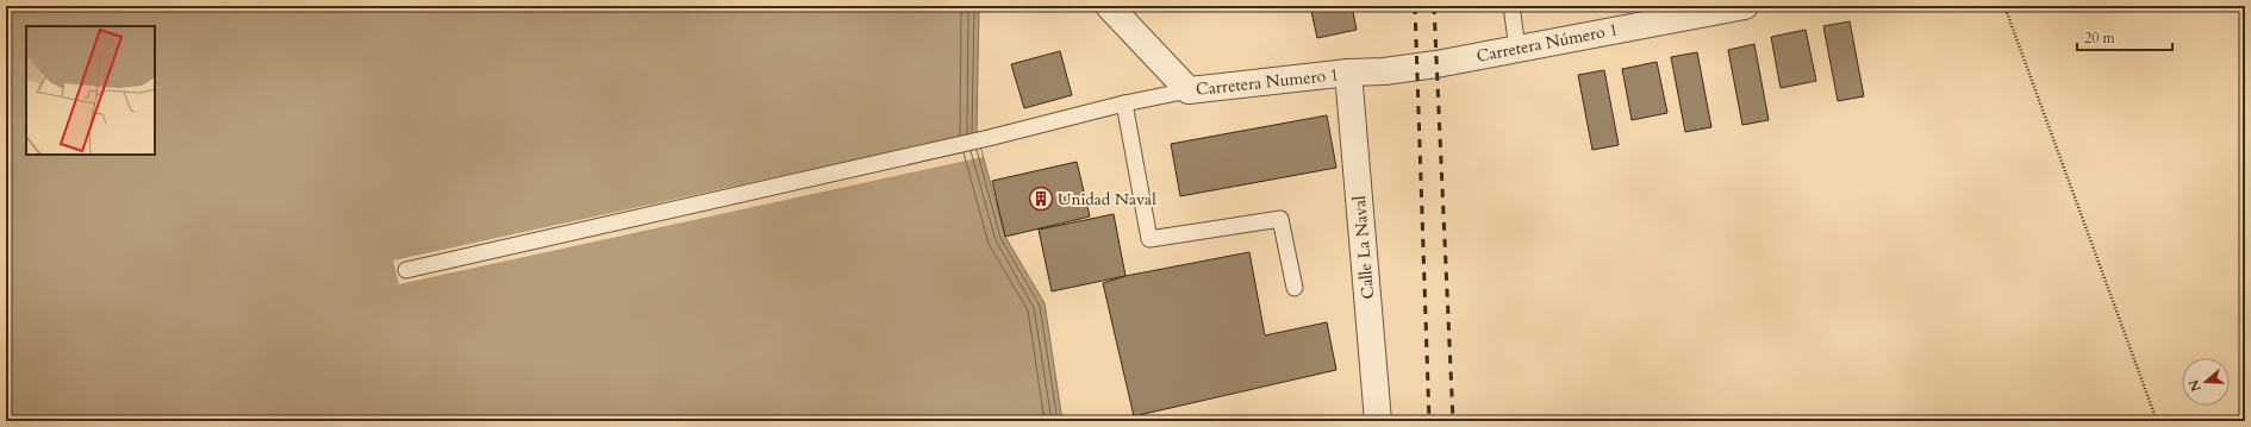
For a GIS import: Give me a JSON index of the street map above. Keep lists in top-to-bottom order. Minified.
{"streets":{"street":["Carretera Número 1","Carretera Numero 1","Calle La Naval"]},"crossings":[["Carretera Número 1","Carretera Numero 1"],["Carretera Número 1","Calle La Naval"],["Carretera Numero 1","Calle La Naval"]],"places":{"building":["Unidad Naval"]},"scale_bar":"20 m","north":"left"}
